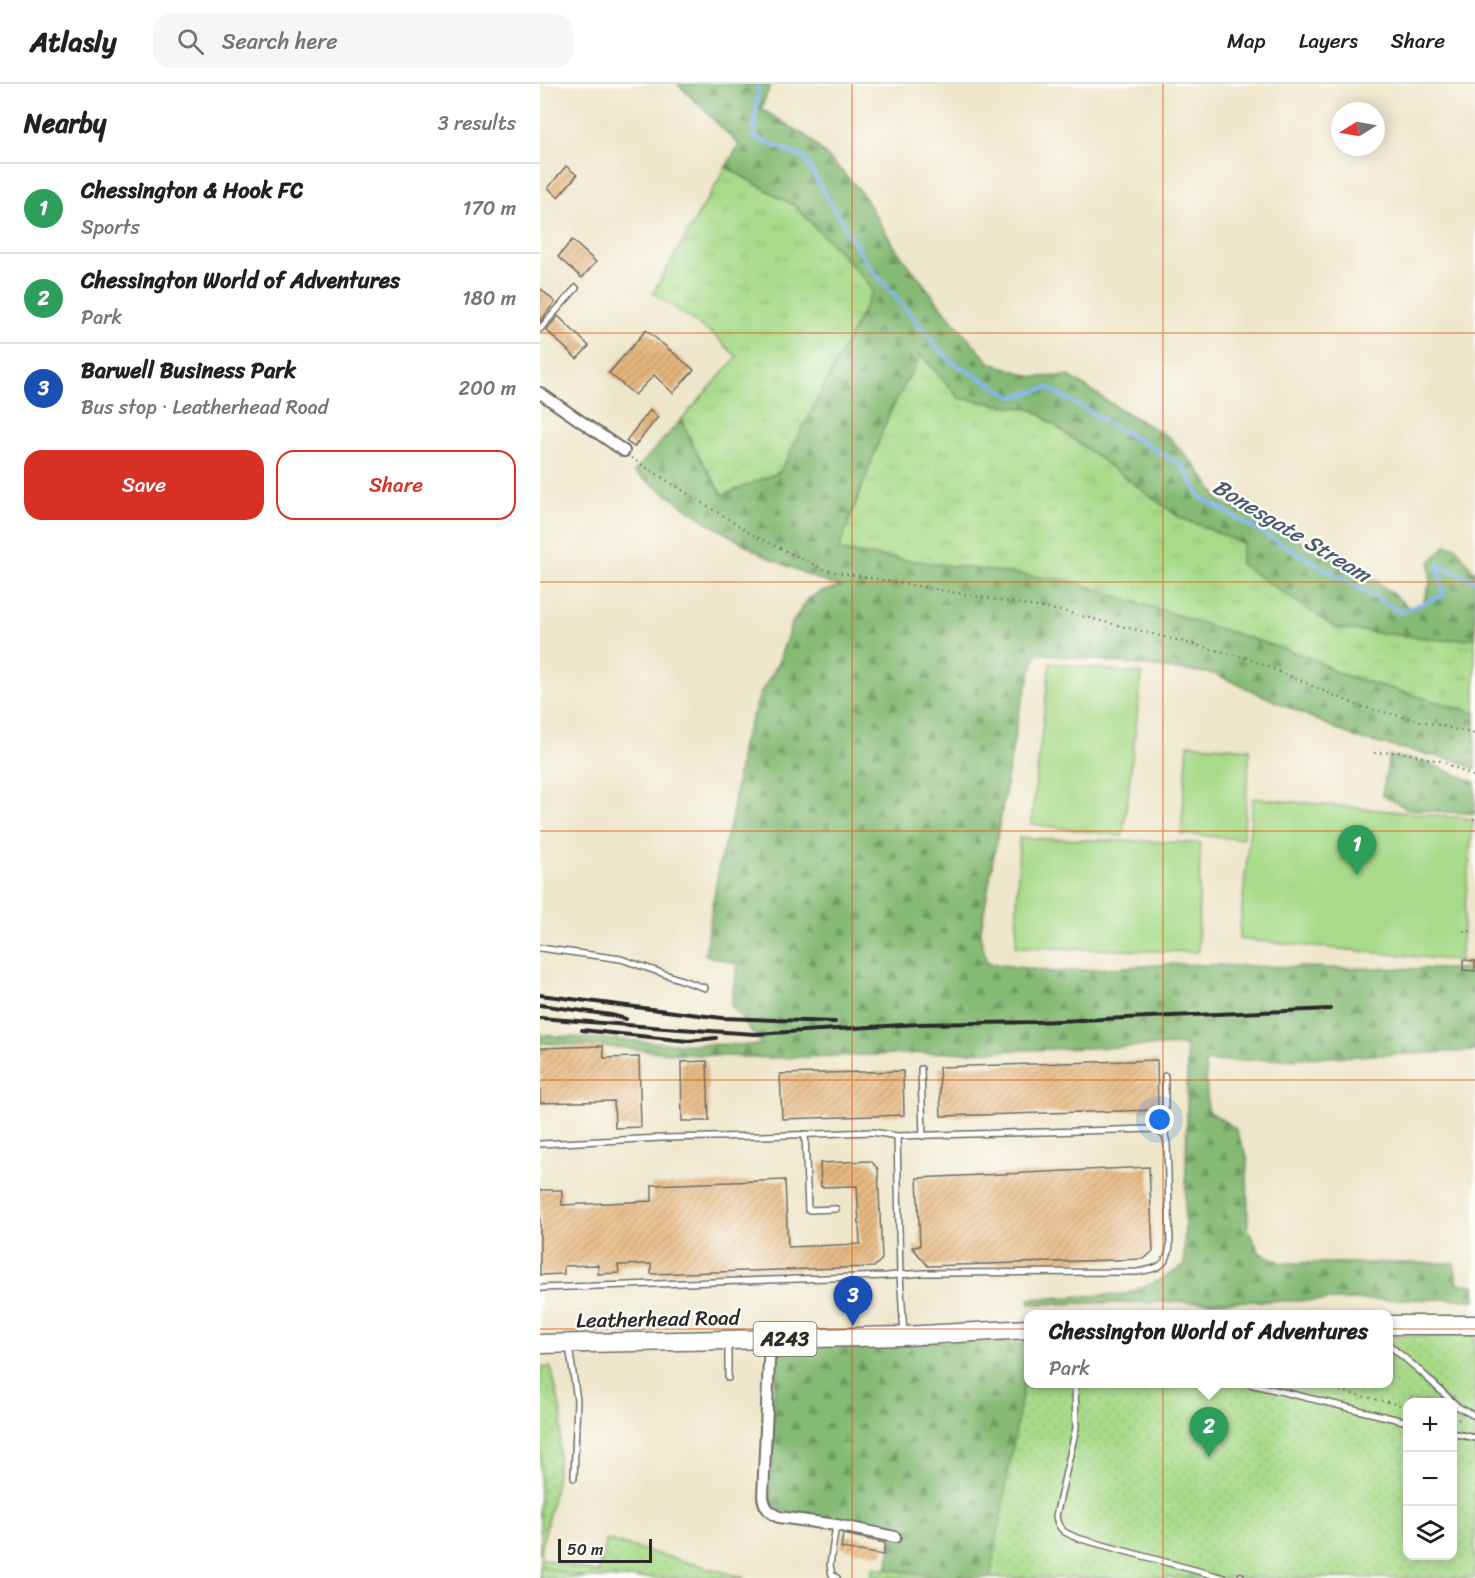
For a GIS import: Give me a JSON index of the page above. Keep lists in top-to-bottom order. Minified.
{"streets":{"highway":["Leatherhead Road","A243"]},"water":["Bonesgate Stream"],"scale_bar":"50 m","north":"left","page":{"header":"Atlasly","search":"Search here","nav":["Map","Layers","Share"],"heading":["Nearby","3 results"],"list":[{"mark":"1","name":"Chessington & Hook FC","note":"Sports","value":"170 m"},{"mark":"2","name":"Chessington World of Adventures","note":"Park","value":"180 m"},{"mark":"3","name":"Barwell Business Park","note":"Bus stop · Leatherhead Road","value":"200 m"}],"buttons":["Save","Share"],"pins":["1","3","2"],"popup":["Chessington World of Adventures","Park"],"map_buttons":["+","−"],"scale":"50 m"}}
